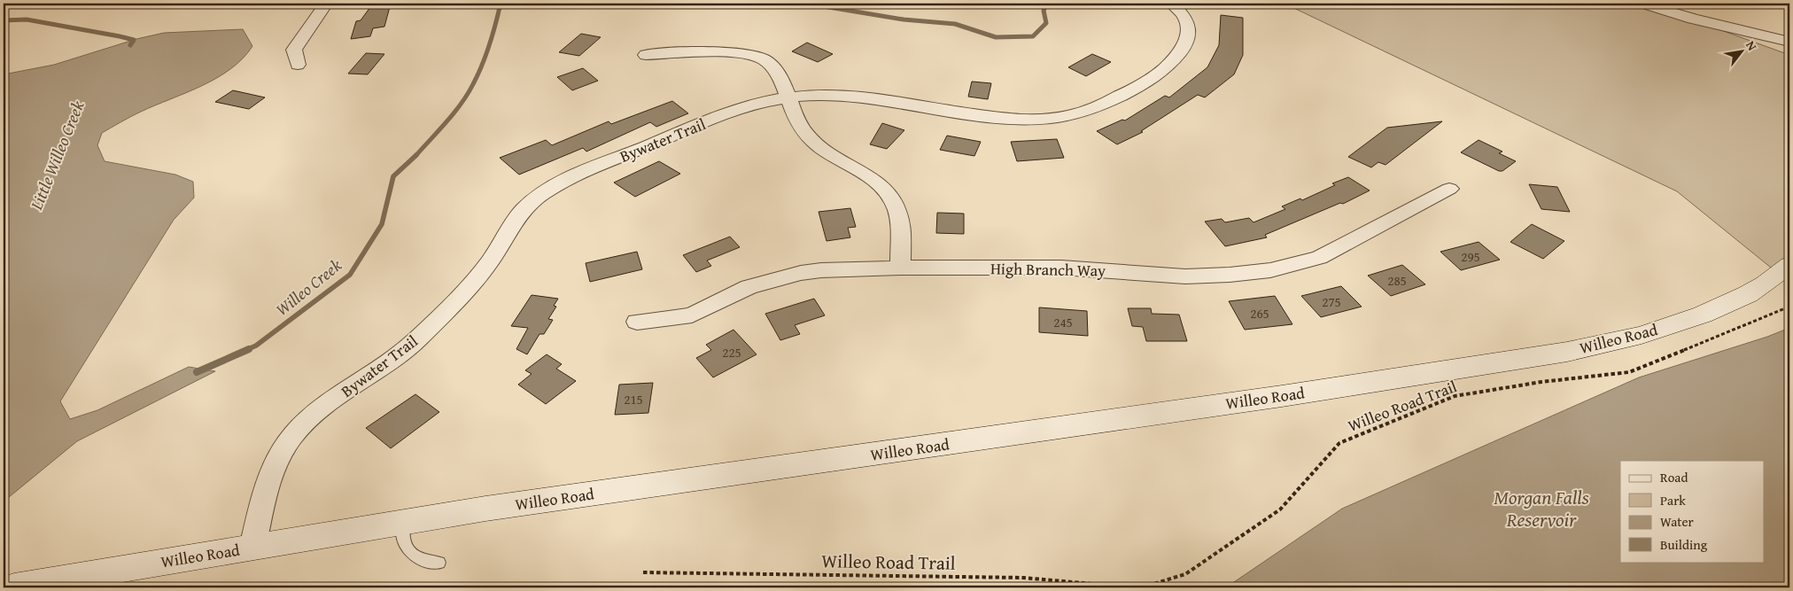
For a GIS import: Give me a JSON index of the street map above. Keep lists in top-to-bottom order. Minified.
{"streets":{"street":["Bywater Trail","High Branch Way","Willeo Road"],"path":["Willeo Road Trail"]},"crossings":[["Bywater Trail","Willeo Road"]],"water":["Little Willeo Creek","Willeo Creek","Morgan Falls Reservoir"],"house_numbers":["295","285","275","265","245","225","215"],"legend":["Road","Park","Water","Building"],"north":"top right"}
